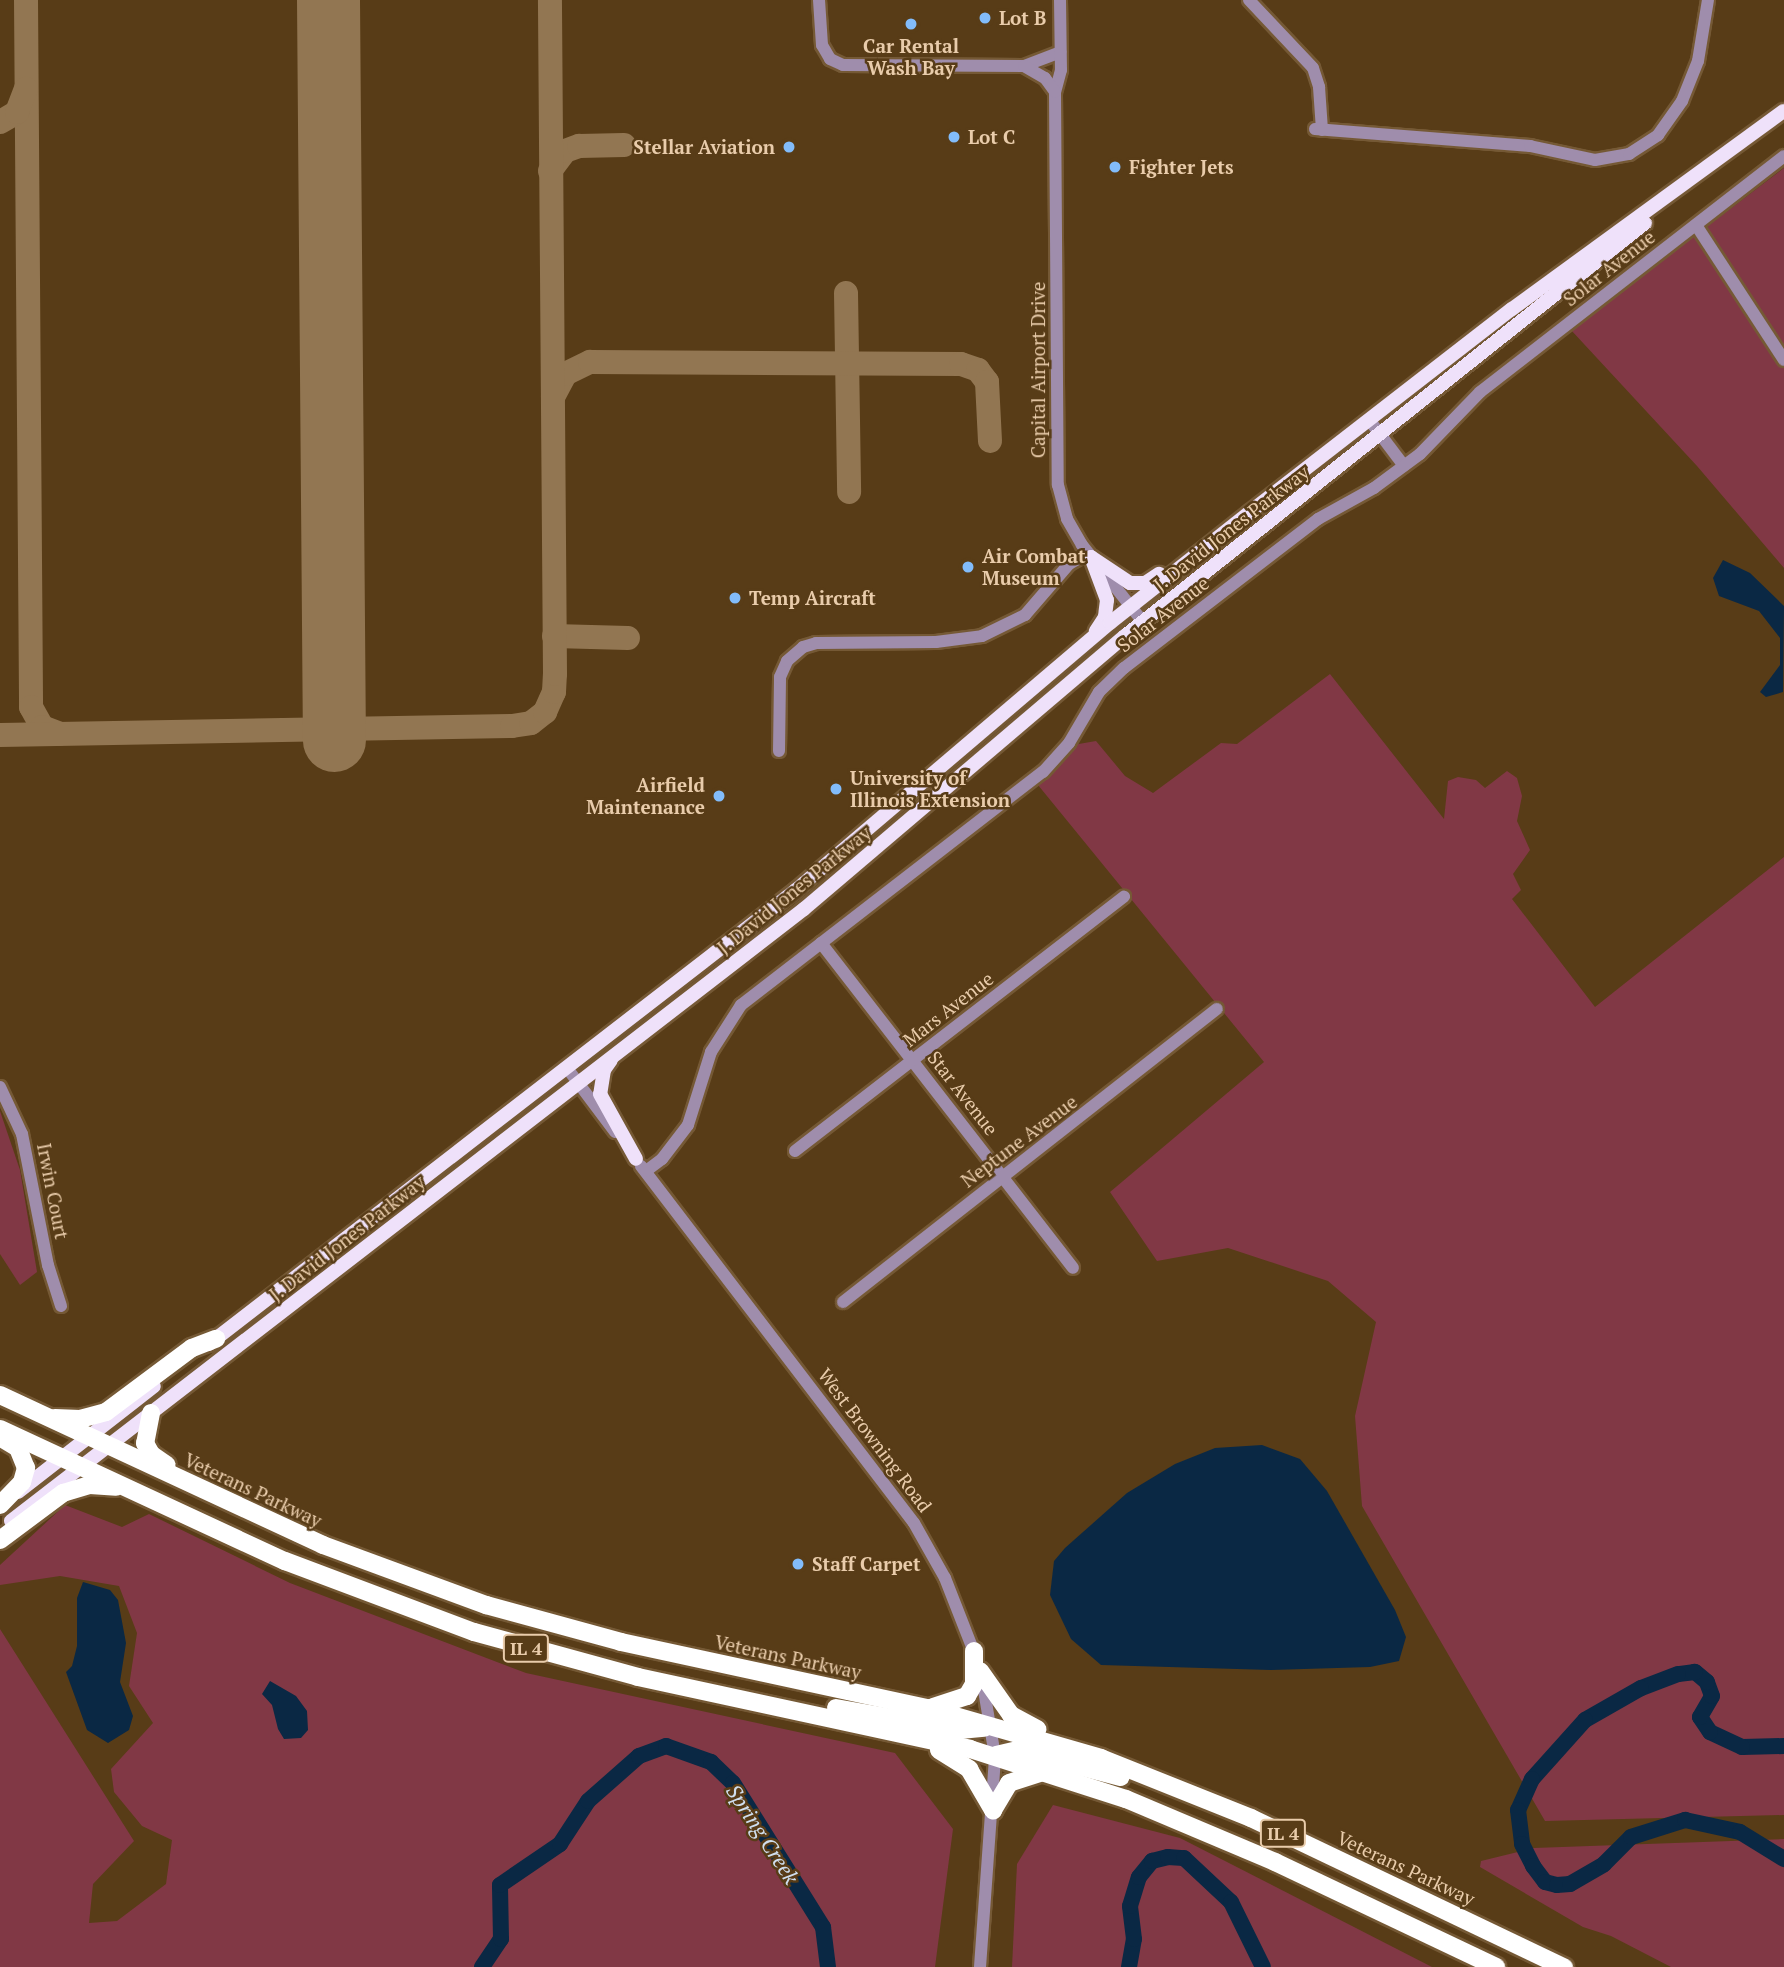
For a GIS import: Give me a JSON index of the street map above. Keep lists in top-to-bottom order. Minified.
{"streets":{"highway":["Veterans Parkway","IL 4"],"main road":["J. David Jones Parkway"],"street":["Solar Avenue","Capital Airport Drive","Mars Avenue","Star Avenue","Neptune Avenue","Irwin Court","West Browning Road"]},"crossings":[["Solar Avenue","Star Avenue"],["Solar Avenue","West Browning Road"],["Capital Airport Drive","J. David Jones Parkway"],["J. David Jones Parkway","West Browning Road"],["J. David Jones Parkway","Veterans Parkway"],["J. David Jones Parkway","IL 4"],["Mars Avenue","Star Avenue"],["Star Avenue","Neptune Avenue"],["West Browning Road","Veterans Parkway"],["West Browning Road","IL 4"]],"water":["Spring Creek"],"places":["Lot B","Car Rental Wash Bay","Lot C","Stellar Aviation","Fighter Jets","Air Combat Museum","Temp Aircraft","University of Illinois Extension","Airfield Maintenance","Staff Carpet"]}
